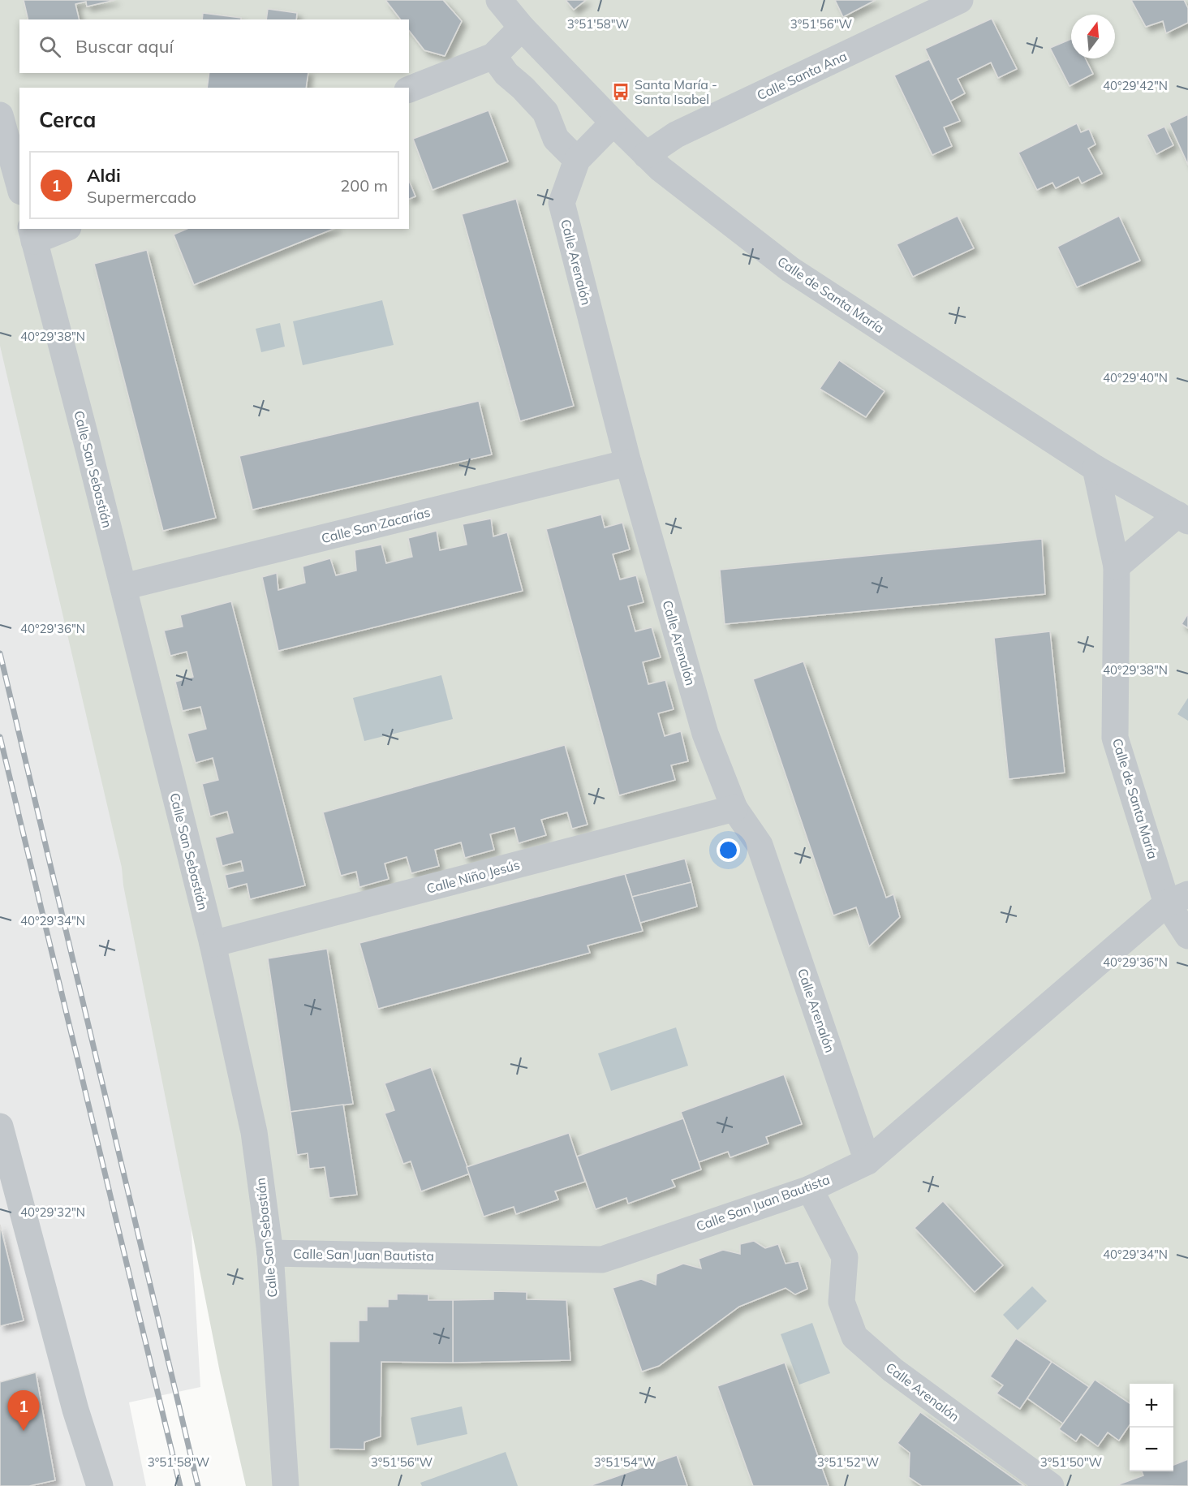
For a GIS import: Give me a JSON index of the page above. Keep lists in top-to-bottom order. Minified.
{"streets":{"street":["Calle Santa Ana","Calle Arenalón","Calle de Santa María","Calle San Sebastián","Calle San Zacarías","Calle Niño Jesús","Calle San Juan Bautista"]},"crossings":[["Calle Santa Ana","Calle de Santa María"],["Calle Arenalón","Calle de Santa María"],["Calle Arenalón","Calle San Zacarías"],["Calle Arenalón","Calle Niño Jesús"],["Calle Arenalón","Calle San Juan Bautista"],["Calle de Santa María","Calle San Juan Bautista"],["Calle San Sebastián","Calle San Zacarías"],["Calle San Sebastián","Calle Niño Jesús"],["Calle San Sebastián","Calle San Juan Bautista"]],"places":{"bus stop":["Santa María - Santa Isabel"]},"north":"top","page":{"search":"Buscar aquí","heading":"Cerca","list":[{"mark":"1","name":"Aldi","note":"Supermercado","value":"200 m"}],"map_buttons":["+","−"],"pins":"1"},"coordinates":["3°51'58\"W","3°51'56\"W","40°29'42\"N","40°29'38\"N","40°29'40\"N","40°29'36\"N","40°29'34\"N","40°29'32\"N","3°51'54\"W","3°51'52\"W","3°51'50\"W"]}
